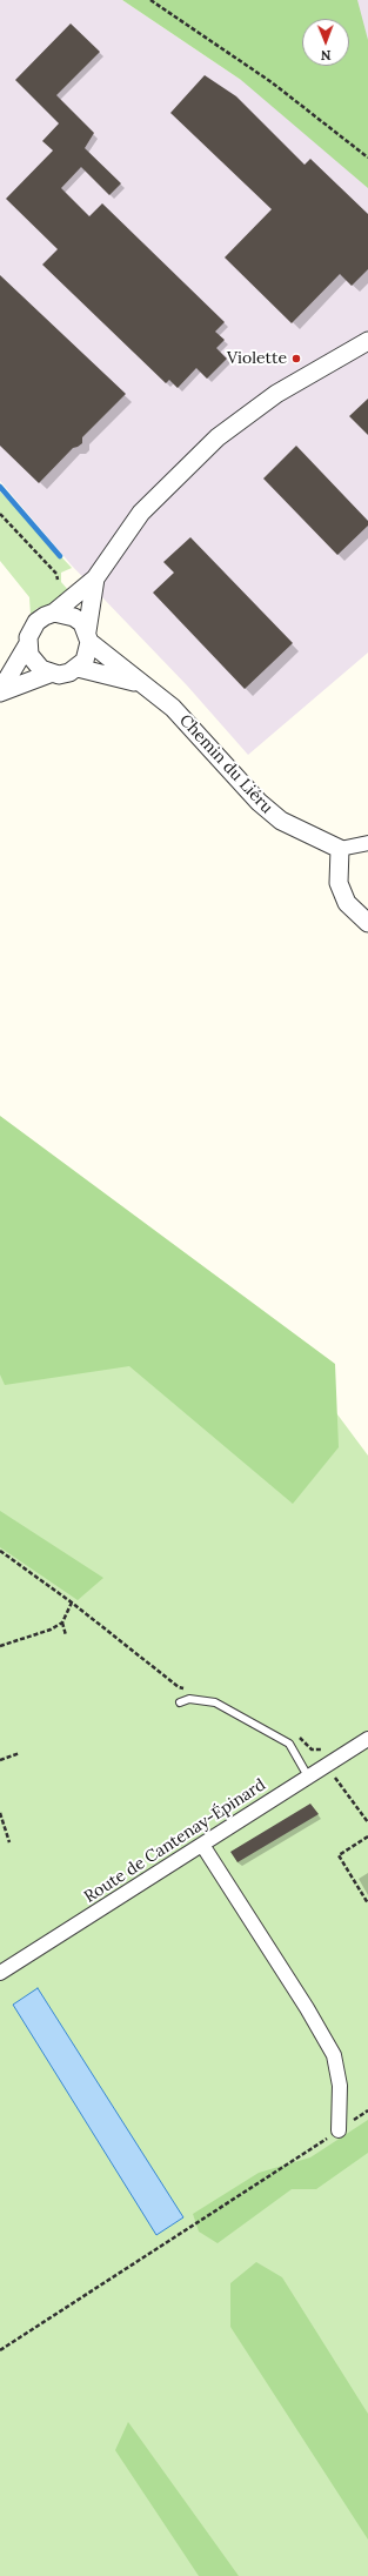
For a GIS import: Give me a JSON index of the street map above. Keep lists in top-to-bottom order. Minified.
{"streets":{"street":["Chemin du Liéru","Route de Cantenay-Épinard"]},"places":["Violette"],"north":"bottom"}
